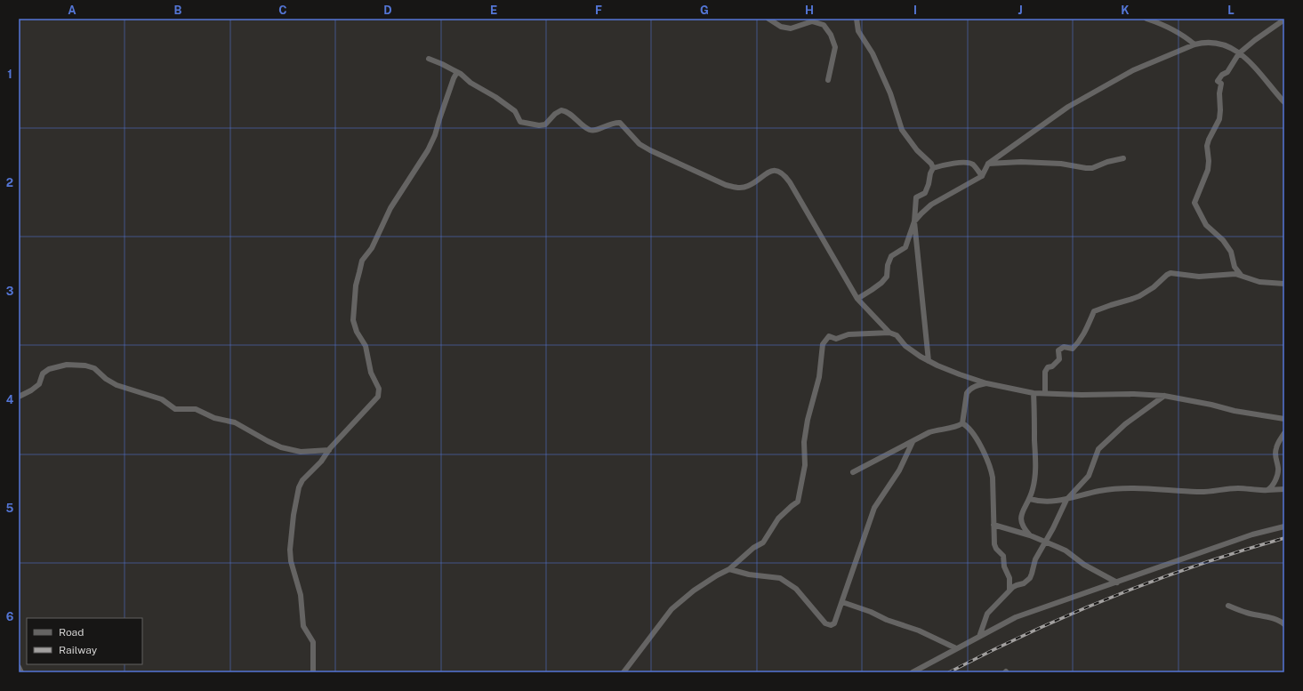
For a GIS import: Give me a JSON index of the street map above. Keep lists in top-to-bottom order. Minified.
{"legend":["Road","Railway"],"grid":{"columns":["A","B","C","D","E","F","G","H","I","J","K","L"],"rows":["1","2","3","4","5","6"]}}
